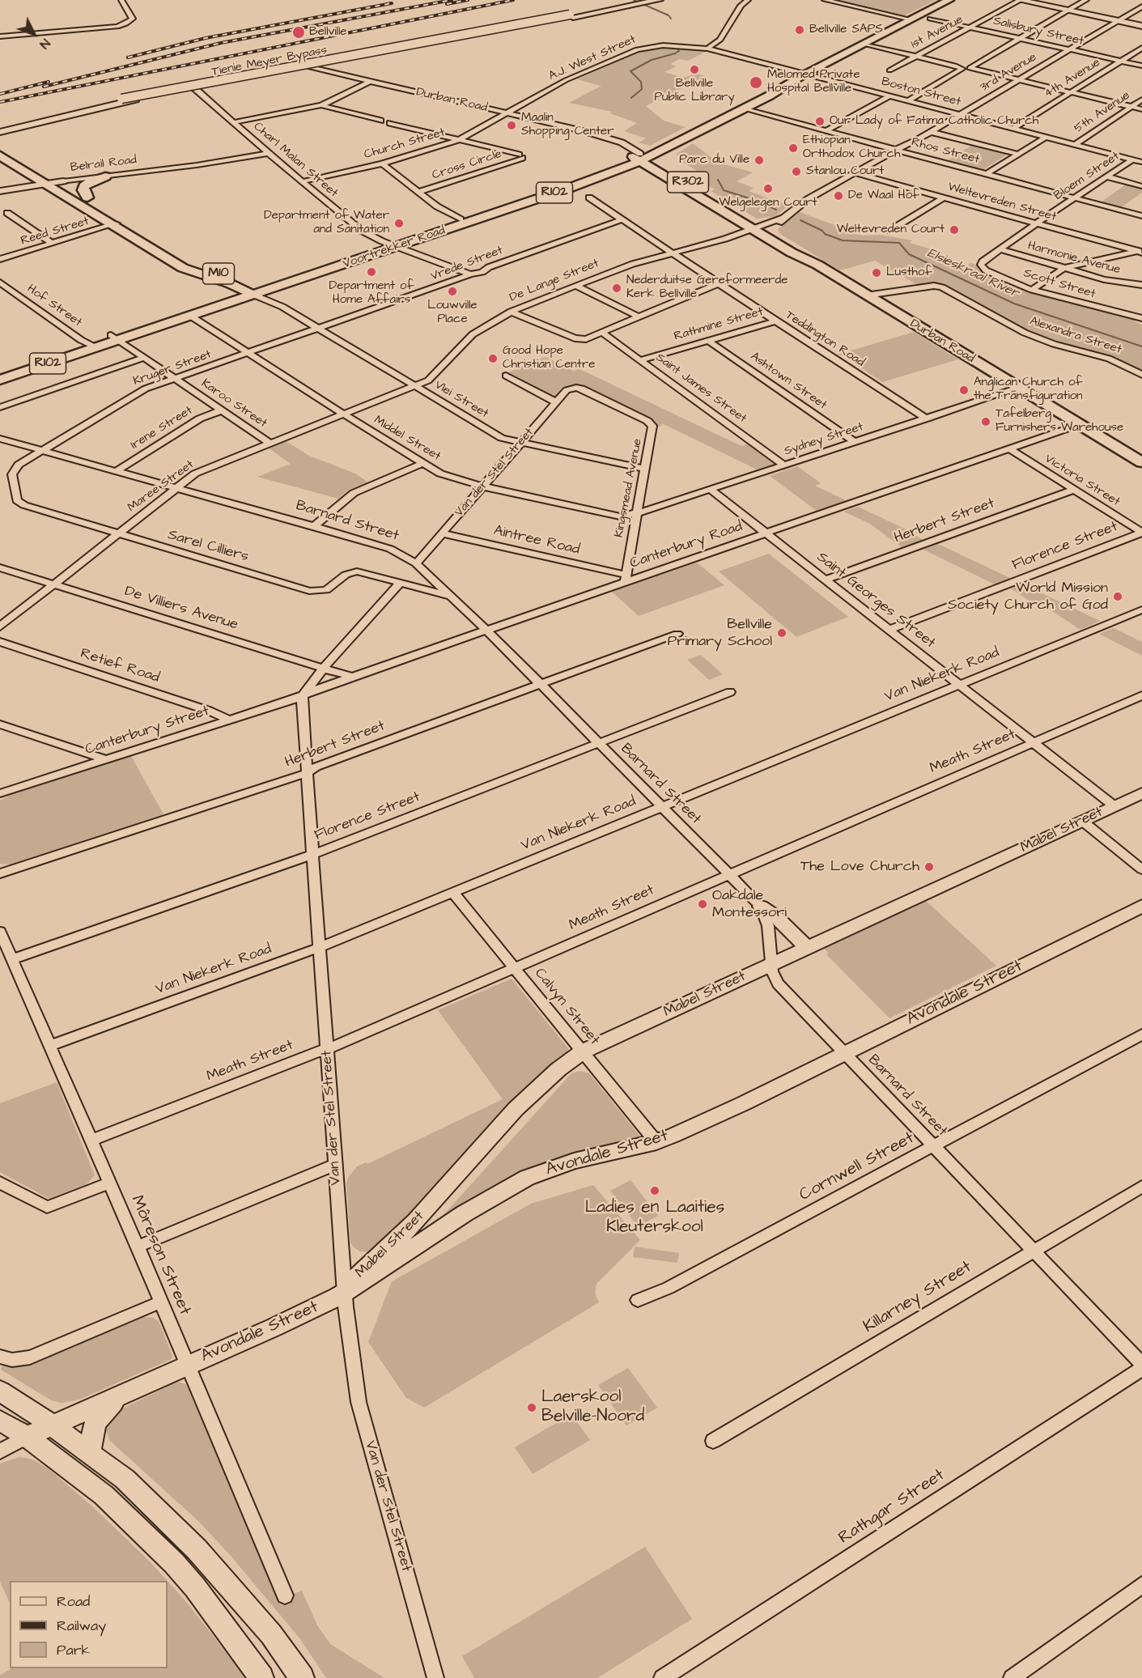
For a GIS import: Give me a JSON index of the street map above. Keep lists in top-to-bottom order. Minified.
{"streets":{"main road":["Tienie Meyer Bypass","Durban Road","Belrail Road","R302","R102","Voortrekker Road","M10","Mabel Street","Avondale Street"],"street":["Salisbury Street","1st Avenue","A.J. West Street","3rd Avenue","4th Avenue","Boston Street","5th Avenue","Church Street","Rhos Street","Charl Malan Street","Cross Circle","Bloem Street","Weltevreden Street","Reed Street","Harmonie Avenue","Vrede Street","De Lange Street","Scott Street","Hof Street","Rathmine Street","Alexandra Street","Teddington Road","Kruger Street","Ashtown Street","Saint James Street","Vlei Street","Karoo Street","Irene Street","Middel Street","Sydney Street","Van der Stel Street","Victoria Street","Maree Street","Kingsmead Avenue","Barnard Street","Herbert Street","Aintree Road","Canterbury Road","Sarel Cilliers","Florence Street","Saint Georges Street","De Villiers Avenue","Retief Road","Van Niekerk Road","Canterbury Street","Meath Street","Calvyn Street","Cornwell Street","Môreson Street","Killarney Street","Rathgar Street"]},"crossings":[["Salisbury Street","1st Avenue"],["Salisbury Street","3rd Avenue"],["Salisbury Street","4th Avenue"],["A.J. West Street","Boston Street"],["A.J. West Street","Durban Road"],["A.J. West Street","Church Street"],["A.J. West Street","Voortrekker Road"],["3rd Avenue","Boston Street"],["3rd Avenue","Durban Road"],["3rd Avenue","Rhos Street"],["3rd Avenue","Weltevreden Street"],["3rd Avenue","De Lange Street"],["4th Avenue","Boston Street"],["Boston Street","5th Avenue"],["Boston Street","Bloem Street"],["Boston Street","Voortrekker Road"],["Durban Road","Church Street"],["Durban Road","Voortrekker Road"],["Durban Road","De Lange Street"],["Durban Road","Alexandra Street"],["Durban Road","Sydney Street"],["Durban Road","Canterbury Road"],["Church Street","Charl Malan Street"],["Church Street","Cross Circle"],["Rhos Street","Bloem Street"],["Rhos Street","Voortrekker Road"],["Charl Malan Street","Belrail Road"],["Charl Malan Street","Voortrekker Road"],["Charl Malan Street","Vrede Street"],["Belrail Road","M10"],["Bloem Street","Weltevreden Street"],["Bloem Street","Harmonie Avenue"],["Bloem Street","Scott Street"],["Reed Street","M10"],["Voortrekker Road","M10"],["Voortrekker Road","Hof Street"],["Voortrekker Road","Vlei Street"],["Voortrekker Road","Karoo Street"],["Voortrekker Road","Middel Street"],["Vrede Street","Teddington Road"],["Vrede Street","Kruger Street"],["Vrede Street","Vlei Street"],["M10","Vlei Street"],["De Lange Street","Teddington Road"],["De Lange Street","Vlei Street"],["De Lange Street","Maree Street"],["Rathmine Street","Teddington Road"],["Rathmine Street","Ashtown Street"],["Rathmine Street","Saint James Street"],["Teddington Road","Sydney Street"],["Kruger Street","Vlei Street"],["Kruger Street","Karoo Street"],["Kruger Street","Middel Street"],["Kruger Street","Barnard Street"],["Kruger Street","Sarel Cilliers"],["Ashtown Street","Sydney Street"],["Saint James Street","Sydney Street"],["Vlei Street","Van der Stel Street"],["Vlei Street","Maree Street"],["Vlei Street","Kingsmead Avenue"],["Karoo Street","Irene Street"],["Karoo Street","Maree Street"],["Irene Street","Barnard Street"],["Middel Street","Sydney Street"],["Middel Street","Van der Stel Street"],["Middel Street","Maree Street"],["Middel Street","Kingsmead Avenue"],["Sydney Street","Kingsmead Avenue"],["Sydney Street","Saint Georges Street"],["Van der Stel Street","Kingsmead Avenue"],["Van der Stel Street","Barnard Street"],["Van der Stel Street","Herbert Street"],["Van der Stel Street","Aintree Road"],["Van der Stel Street","Canterbury Road"],["Van der Stel Street","Florence Street"],["Van der Stel Street","Van Niekerk Road"],["Van der Stel Street","Canterbury Street"],["Van der Stel Street","Meath Street"],["Van der Stel Street","Mabel Street"],["Van der Stel Street","Avondale Street"],["Victoria Street","Herbert Street"],["Victoria Street","Canterbury Road"],["Victoria Street","Florence Street"],["Maree Street","Barnard Street"],["Maree Street","Sarel Cilliers"],["Maree Street","De Villiers Avenue"],["Kingsmead Avenue","Aintree Road"],["Kingsmead Avenue","Canterbury Road"],["Barnard Street","Herbert Street"],["Barnard Street","Canterbury Road"],["Barnard Street","Sarel Cilliers"],["Barnard Street","Florence Street"],["Barnard Street","Van Niekerk Road"],["Barnard Street","Meath Street"],["Barnard Street","Mabel Street"],["Barnard Street","Avondale Street"],["Barnard Street","Cornwell Street"],["Barnard Street","Killarney Street"],["Herbert Street","Saint Georges Street"],["Aintree Road","Canterbury Road"],["Canterbury Road","Saint Georges Street"],["Canterbury Road","De Villiers Avenue"],["Canterbury Road","Canterbury Street"],["Florence Street","Saint Georges Street"],["Florence Street","Môreson Street"],["Saint Georges Street","Van Niekerk Road"],["Saint Georges Street","Meath Street"],["Saint Georges Street","Mabel Street"],["Retief Road","Canterbury Street"],["Van Niekerk Road","Calvyn Street"],["Van Niekerk Road","Môreson Street"],["Meath Street","Calvyn Street"],["Meath Street","Môreson Street"],["Mabel Street","Avondale Street"],["Mabel Street","Calvyn Street"],["Avondale Street","Calvyn Street"],["Avondale Street","Môreson Street"]],"water":["Elsieskraal River"],"places":["Bellville SAPS","Bellville","Bellville Public Library","Melomed Private Hospital Bellville","Our Lady of Fatima Catholic Church","Maalin Shopping Center","Ethiopian Orthodox Church","Parc du Ville","Stanlou Court","Welgelegen Court","De Waal Hof","Department of Water and Sanitation","Weltevreden Court","Department of Home Affairs","Lusthof","Nederduitse Gereformeerde Kerk Bellville","Louwville Place","Good Hope Christian Centre","Anglican Church of the Transfiguration","Tafelberg Furnishers Warehouse","World Mission Society Church of God","Bellville Primary School","The Love Church","Oakdale Montessori","Ladies en Laaities Kleuterskool","Laerskool Belville-Noord"],"legend":["Road","Railway","Park"],"north":"bottom right"}
